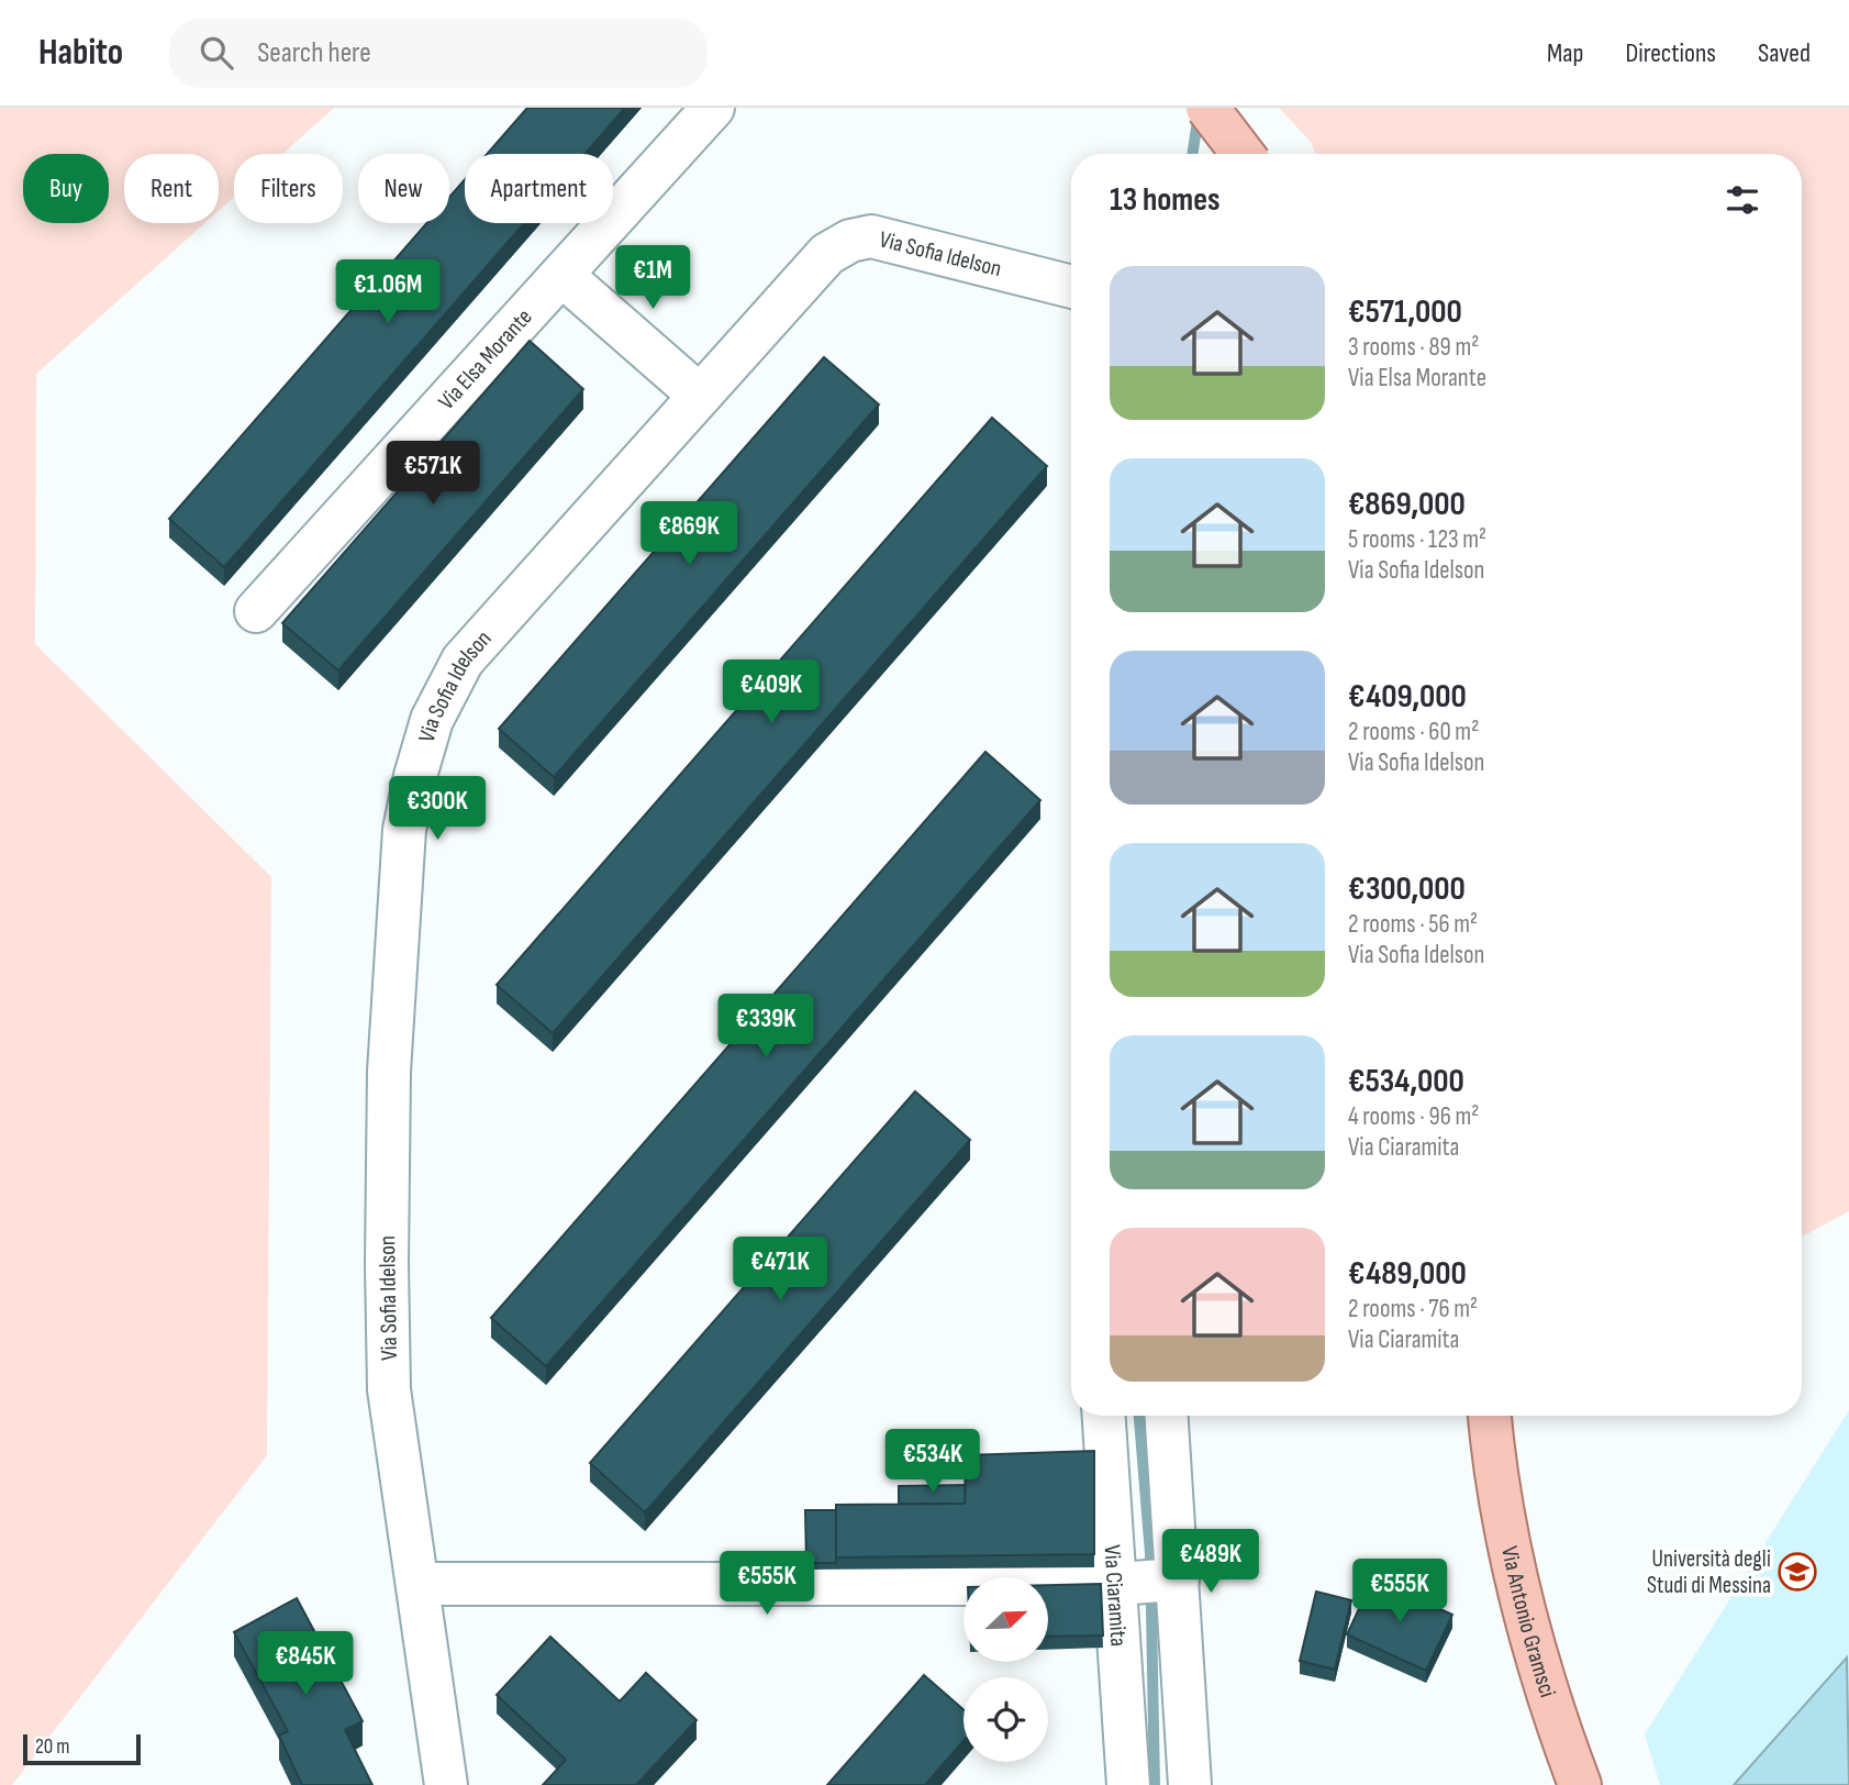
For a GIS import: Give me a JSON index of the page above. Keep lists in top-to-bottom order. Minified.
{"streets":{"main road":["Via Antonio Gramsci"],"street":["Via Sofia Idelson","Via Elsa Morante","Via Ciaramita"]},"places":{"school or university":["Università degli Studi di Messina"]},"scale_bar":"20 m","north":"top right","page":{"header":"Habito","search":"Search here","nav":["Map","Directions","Saved"],"chip":["Buy","Rent","Filters","New","Apartment"],"heading":"13 homes","price":["€1M","€1.06M","€571K","€869K","€409K","€300K","€339K","€471K","€534K","€489K","€555K","€555K","€845K"],"list":[{"name":"€571,000","note":"3 rooms · 89 m² · Via Elsa Morante"},{"name":"€869,000","note":"5 rooms · 123 m² · Via Sofia Idelson"},{"name":"€409,000","note":"2 rooms · 60 m² · Via Sofia Idelson"},{"name":"€300,000","note":"2 rooms · 56 m² · Via Sofia Idelson"},{"name":"€534,000","note":"4 rooms · 96 m² · Via Ciaramita"},{"name":"€489,000","note":"2 rooms · 76 m² · Via Ciaramita"}],"scale":"20 m"}}
